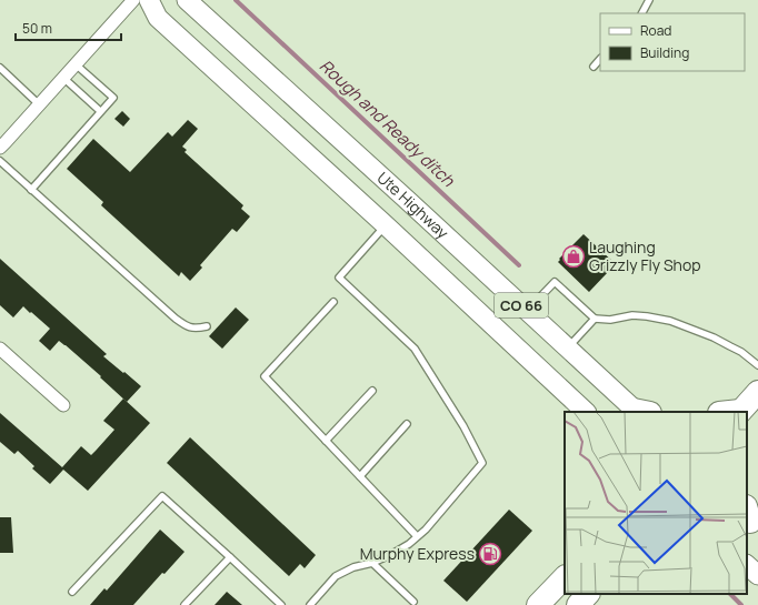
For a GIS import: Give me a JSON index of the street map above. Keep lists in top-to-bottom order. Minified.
{"streets":{"main road":["Ute Highway","CO 66"]},"water":["Rough and Ready ditch"],"places":{"shop":["Laughing Grizzly Fly Shop"],"fuel station":["Murphy Express"]},"legend":["Road","Building"],"scale_bar":"50 m"}
